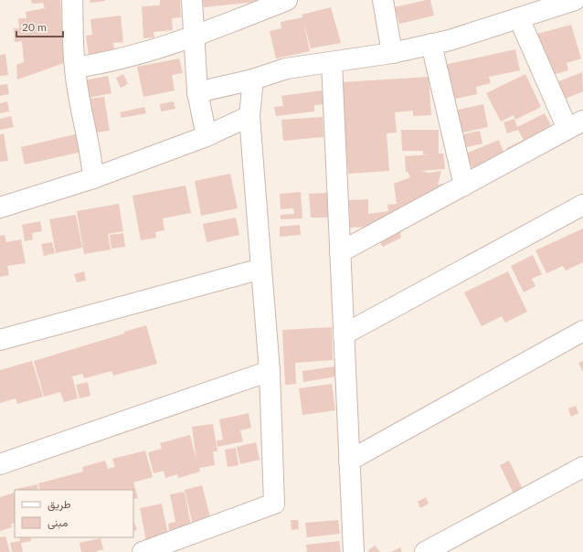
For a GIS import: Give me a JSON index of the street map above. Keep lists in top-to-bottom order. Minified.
{"legend":["طريق","مبنى"],"scale_bar":"20 m"}
